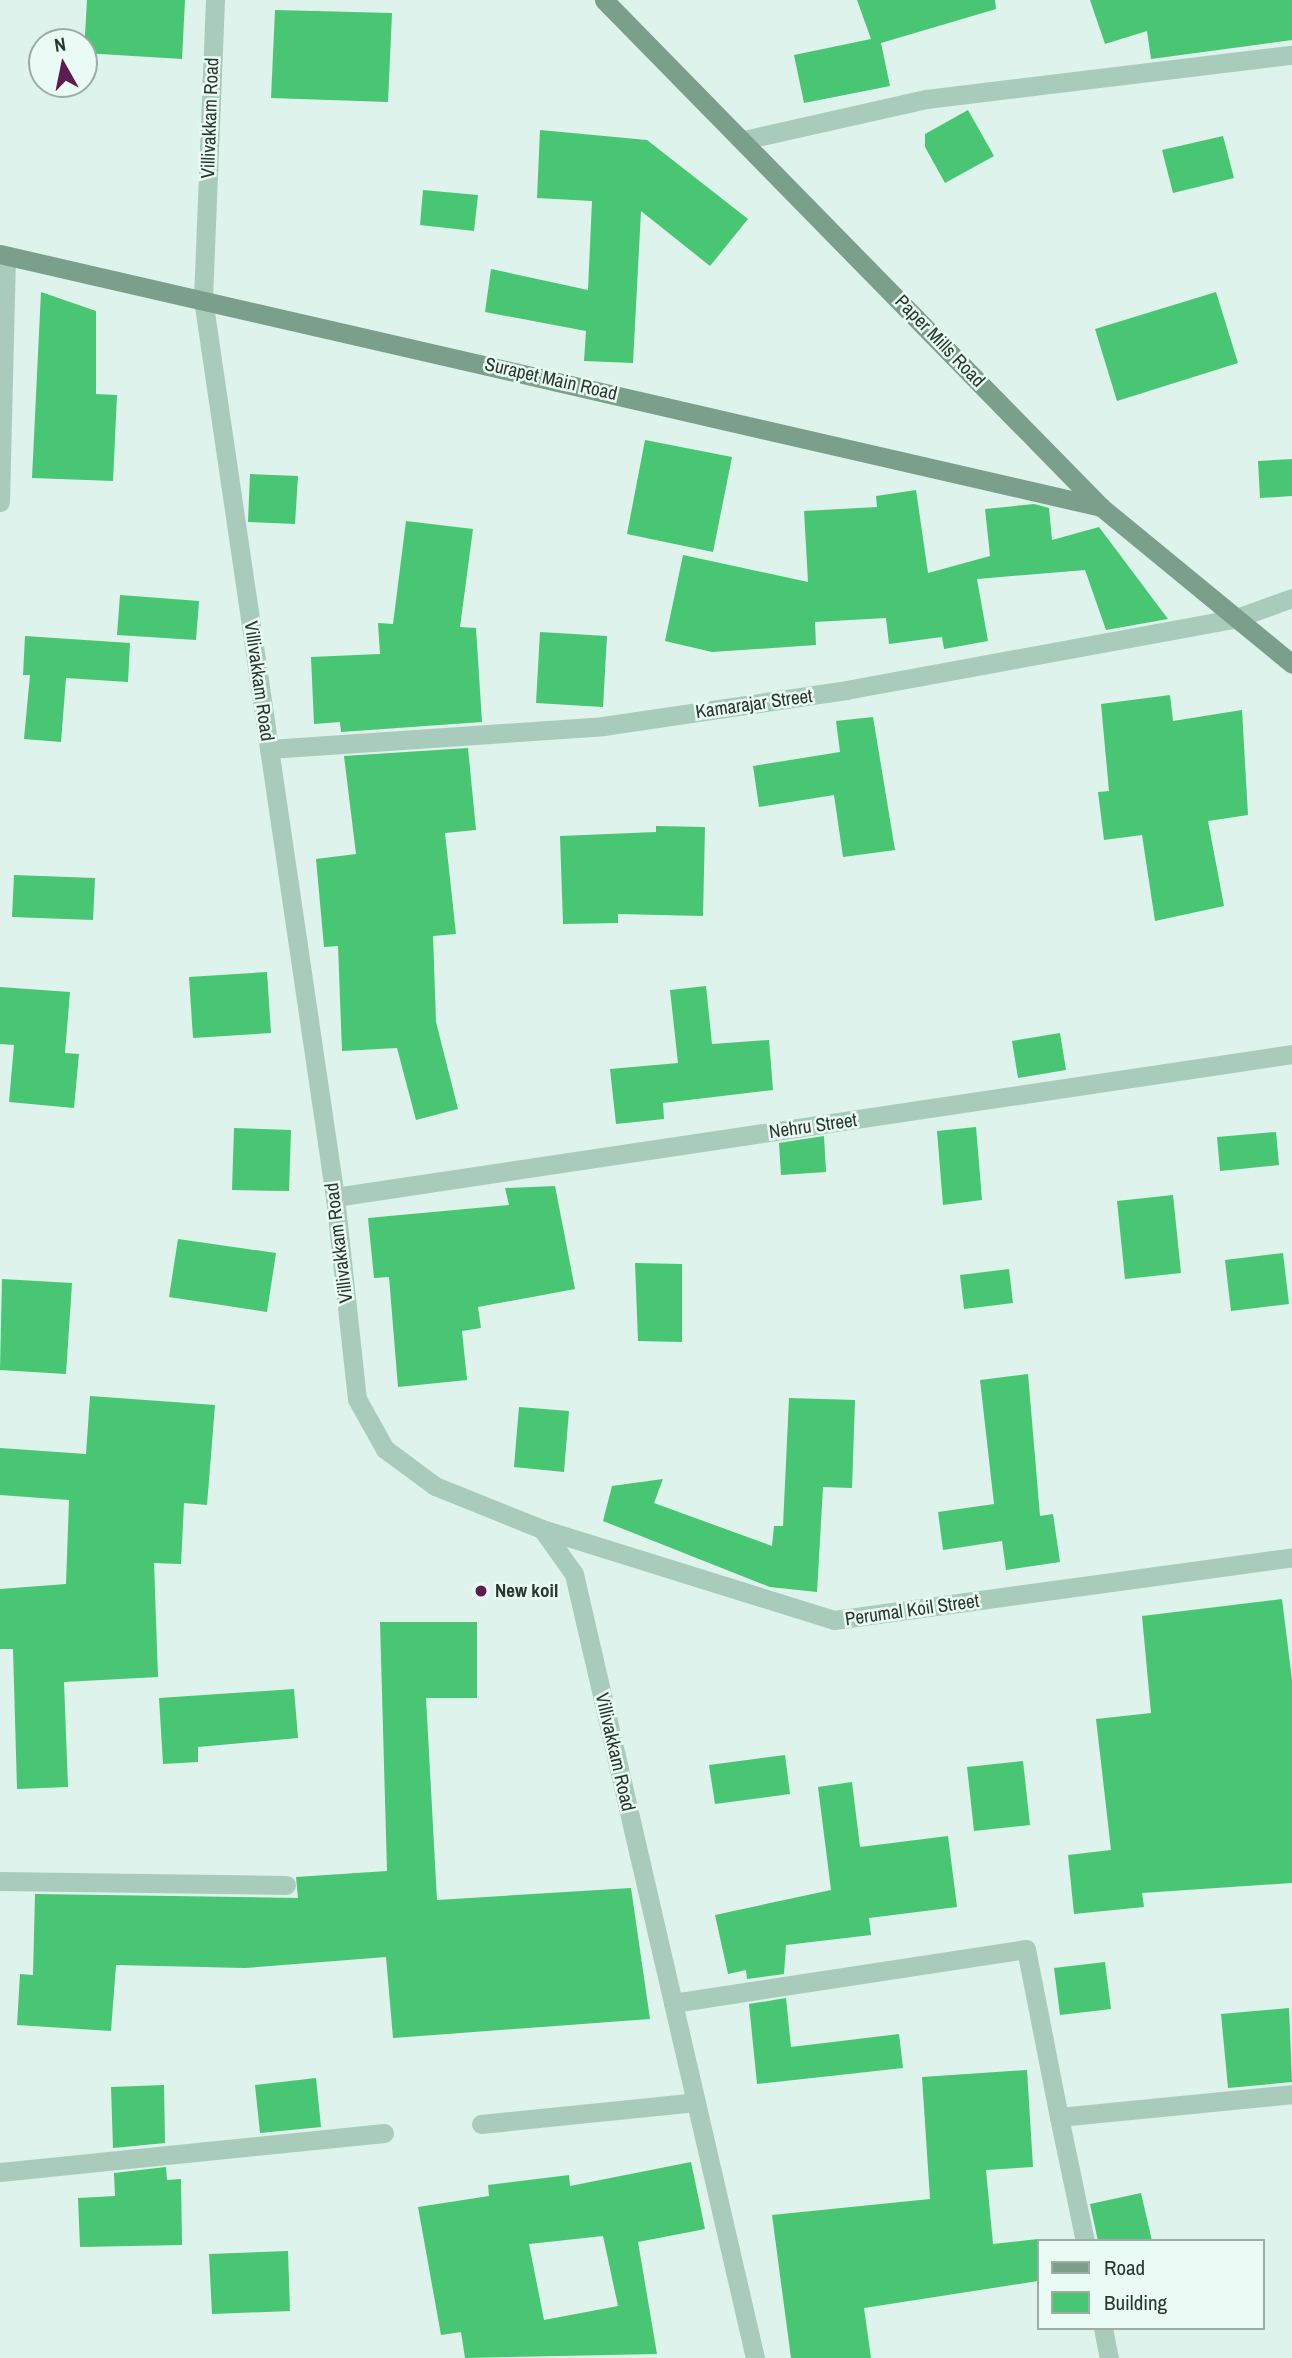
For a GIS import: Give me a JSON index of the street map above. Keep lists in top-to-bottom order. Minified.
{"streets":{"main road":["Paper Mills Road","Surapet Main Road"],"street":["Villivakkam Road","Kamarajar Street","Nehru Street","Perumal Koil Street"]},"crossings":[["Villivakkam Road","Surapet Main Road"],["Villivakkam Road","Kamarajar Street"],["Villivakkam Road","Nehru Street"],["Villivakkam Road","Perumal Koil Street"],["Paper Mills Road","Surapet Main Road"],["Paper Mills Road","Kamarajar Street"]],"places":["New koil"],"legend":["Road","Building"],"north":"top"}
